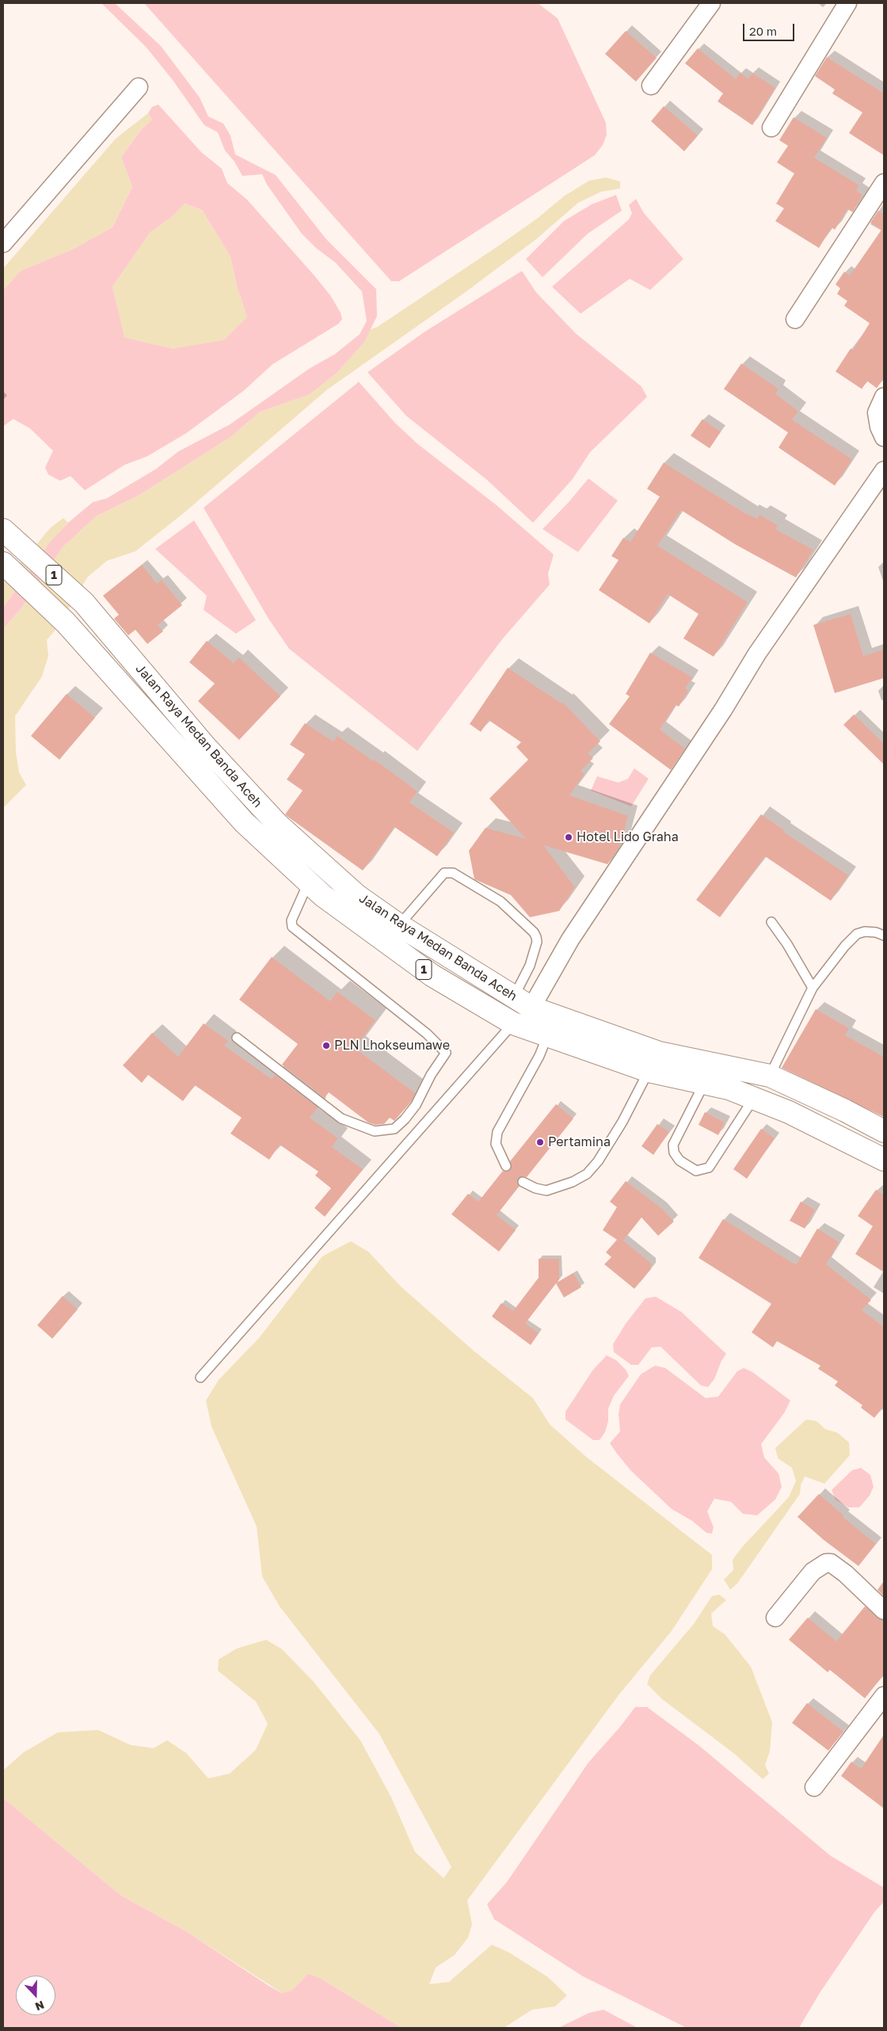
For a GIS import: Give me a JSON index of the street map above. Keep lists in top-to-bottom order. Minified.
{"streets":{"highway":["1","Jalan Raya Medan Banda Aceh"]},"places":["Hotel Lido Graha","PLN Lhokseumawe","Pertamina"],"scale_bar":"20 m","north":"bottom"}
